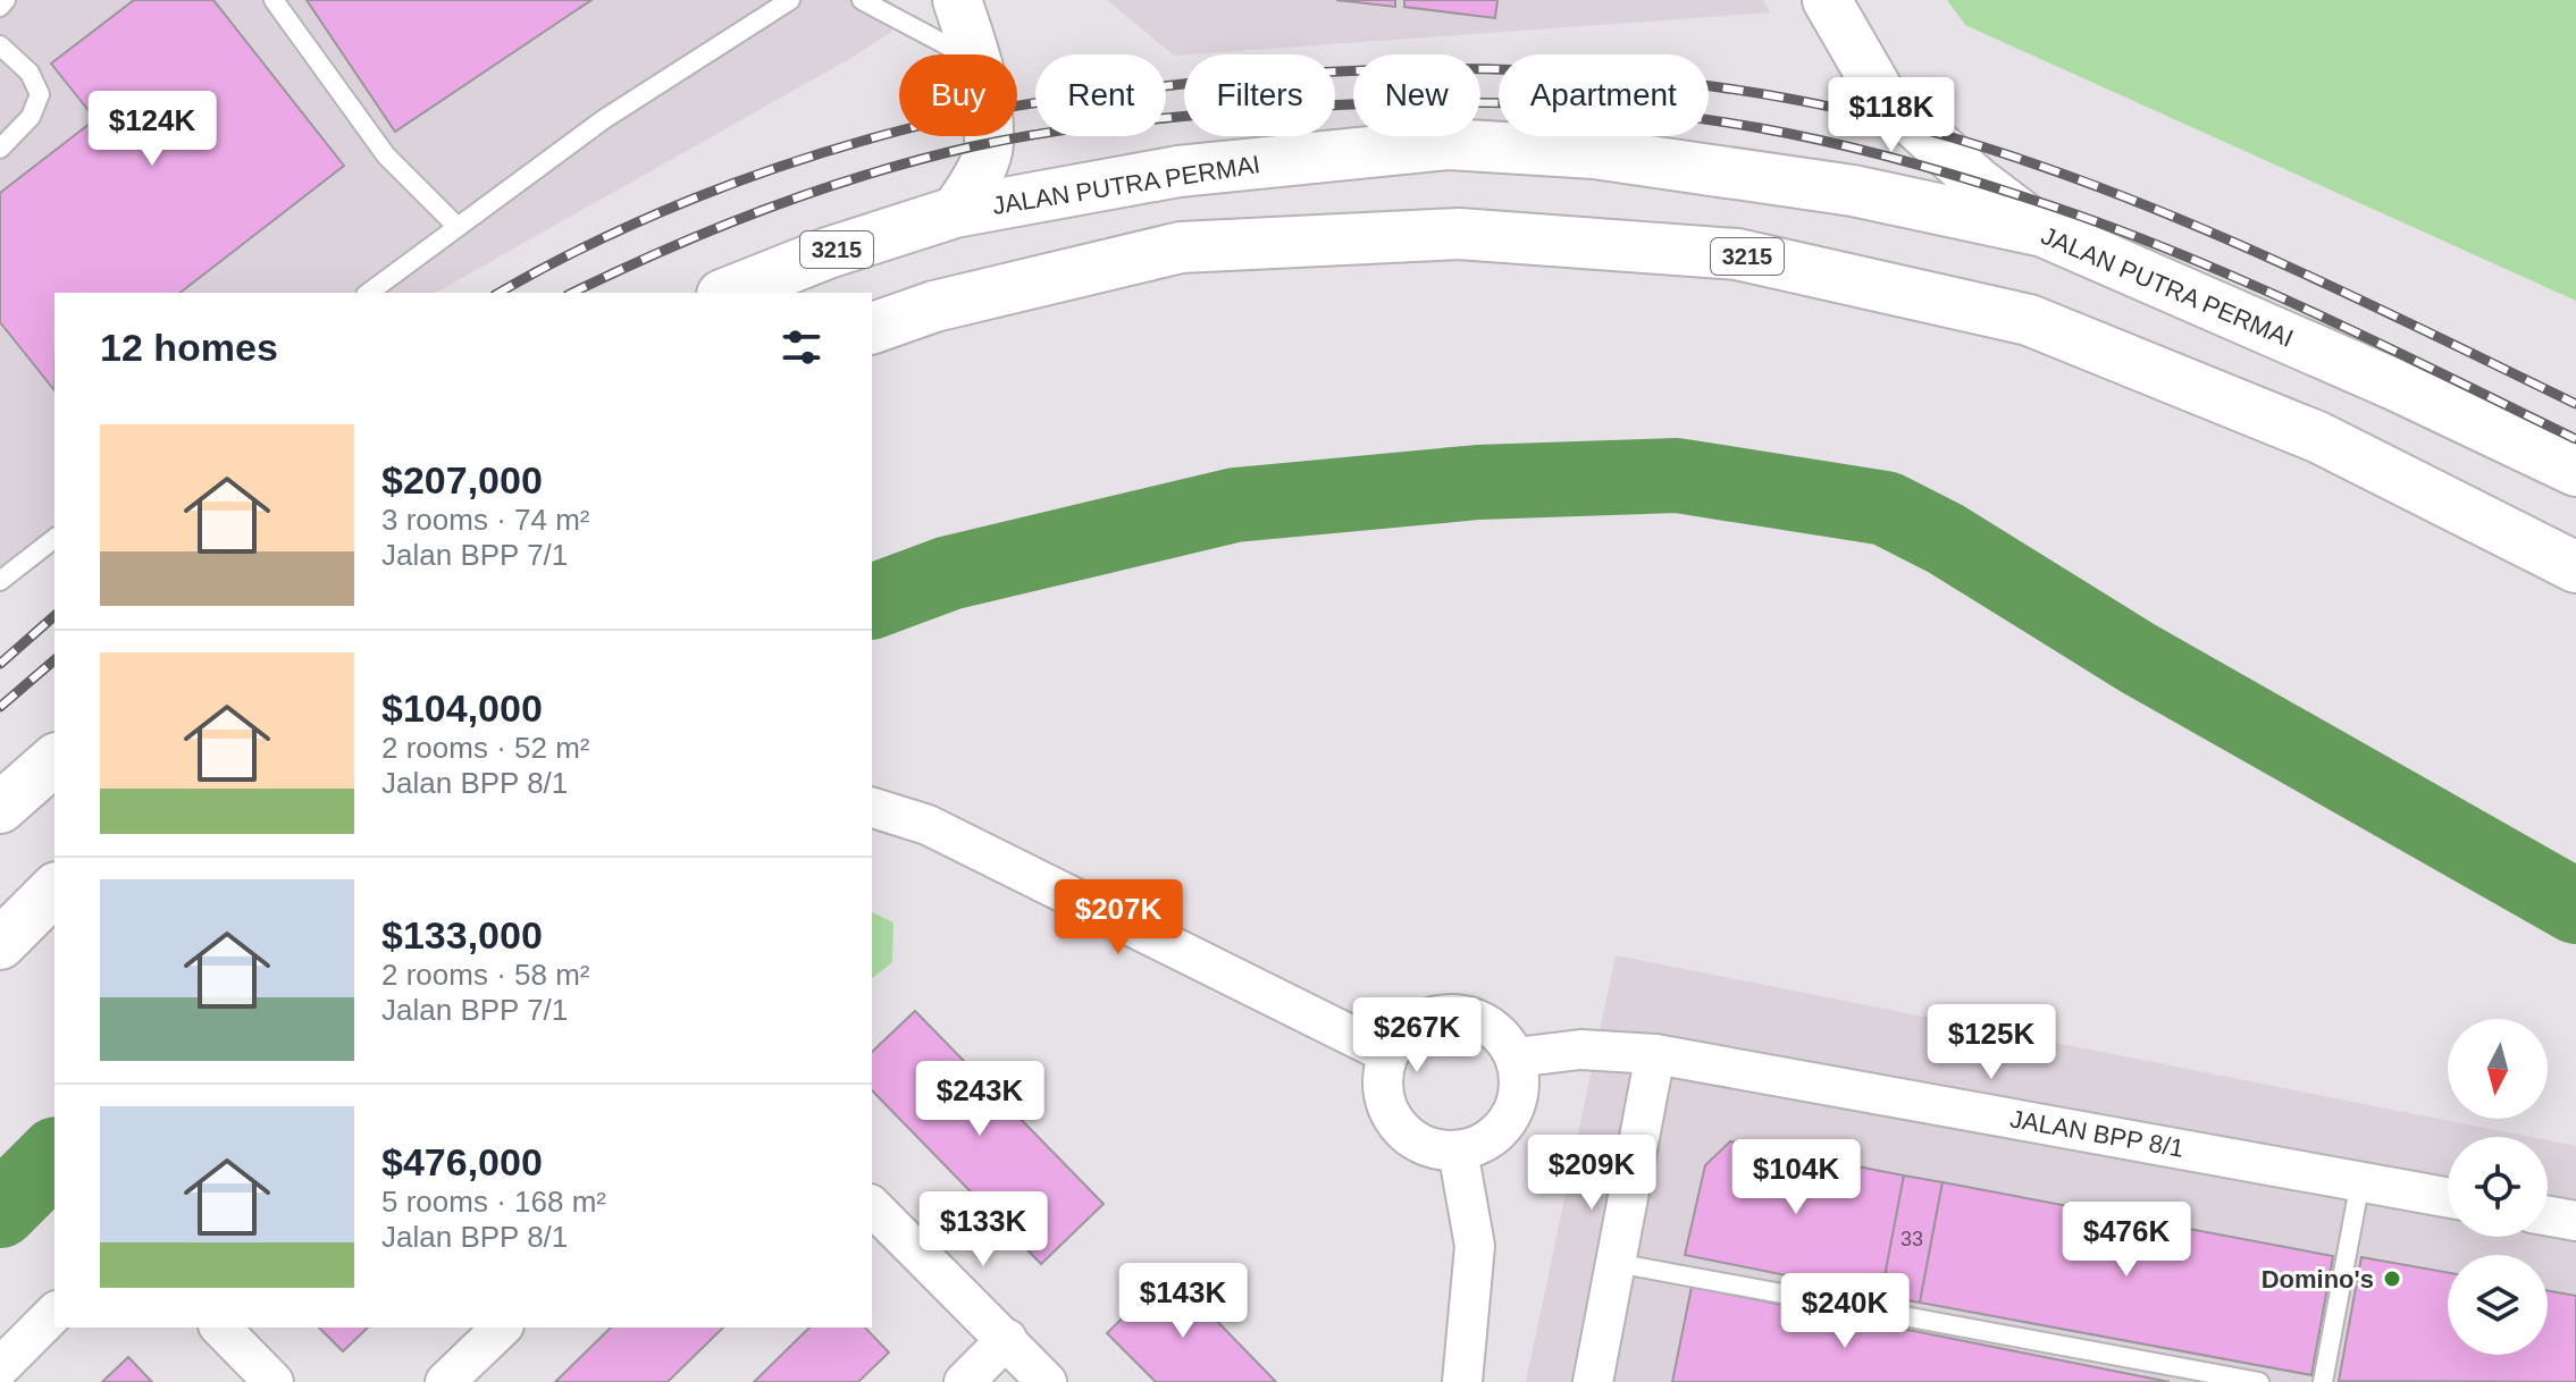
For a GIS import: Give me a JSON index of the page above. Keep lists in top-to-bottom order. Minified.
{"streets":{"main road":["JALAN PUTRA PERMAI","3215"],"street":["JALAN BPP 8/1"]},"places":["Domino's"],"house_numbers":["33"],"north":"bottom","page":{"chip":["Buy","Rent","Filters","New","Apartment"],"price":["$118K","$124K","$207K","$267K","$125K","$243K","$209K","$104K","$133K","$476K","$143K","$240K"],"heading":"12 homes","list":[{"name":"$207,000","note":"3 rooms · 74 m² · Jalan BPP 7/1"},{"name":"$104,000","note":"2 rooms · 52 m² · Jalan BPP 8/1"},{"name":"$133,000","note":"2 rooms · 58 m² · Jalan BPP 7/1"},{"name":"$476,000","note":"5 rooms · 168 m² · Jalan BPP 8/1"}]}}
